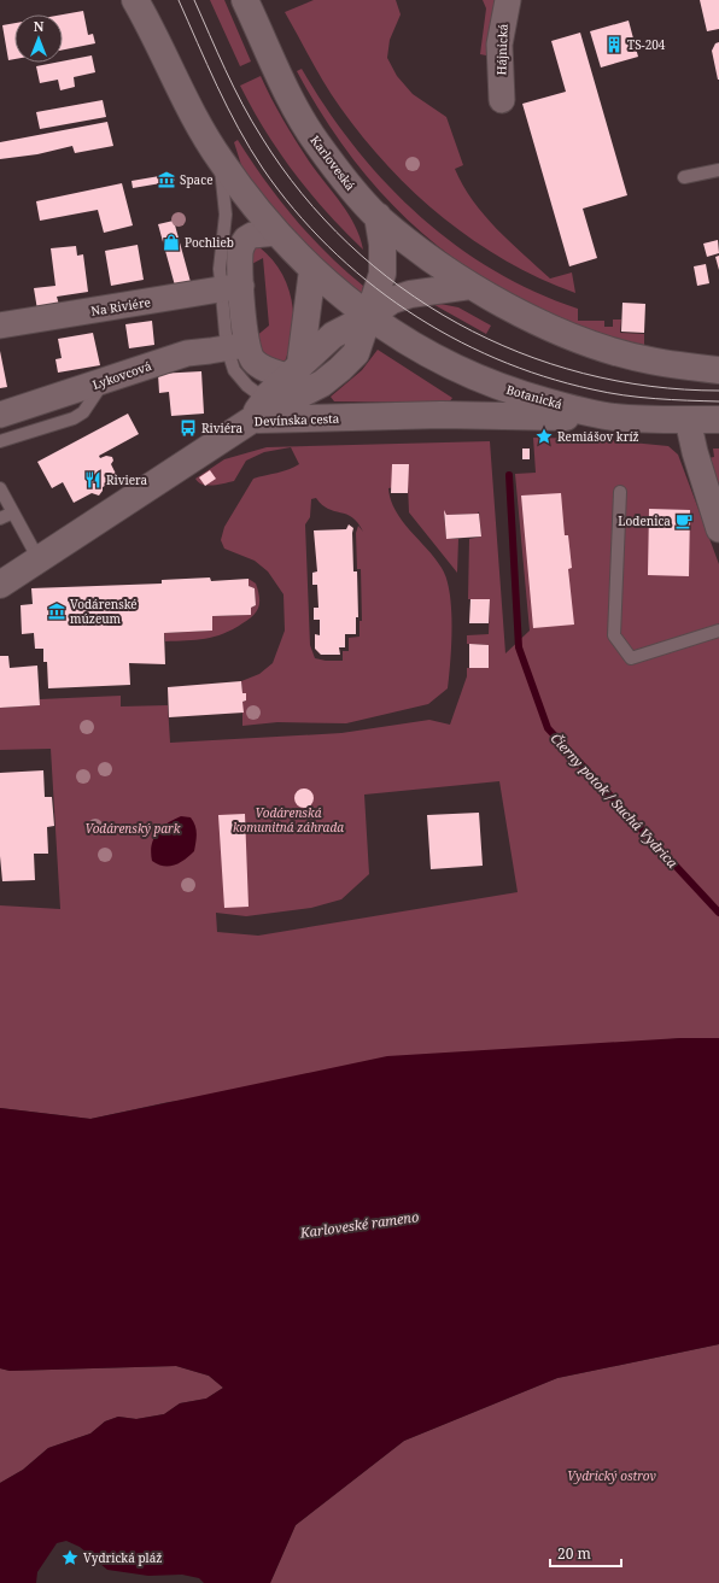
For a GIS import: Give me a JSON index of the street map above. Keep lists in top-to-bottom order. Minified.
{"streets":{"main road":["Karloveská","Botanická","Devínska cesta"],"street":["Hájnická","Na Riviére","Lykovcová"]},"crossings":[["Botanická","Devínska cesta"]],"water":["Čierny potok / Suchá Vydrica","Karloveské rameno"],"parks":["Vodárenská komunitná záhrada","Vodárenský park","Vydrický ostrov"],"places":{"building":["TS-204"],"museum":["Space","Vodárenské múzeum"],"shop":["Pochlieb"],"bus stop":["Riviéra"],"place":["Remiášov kríž","Vydrická pláž"],"restaurant":["Riviera"],"cafe":["Lodenica"]},"scale_bar":"20 m","north":"top"}
